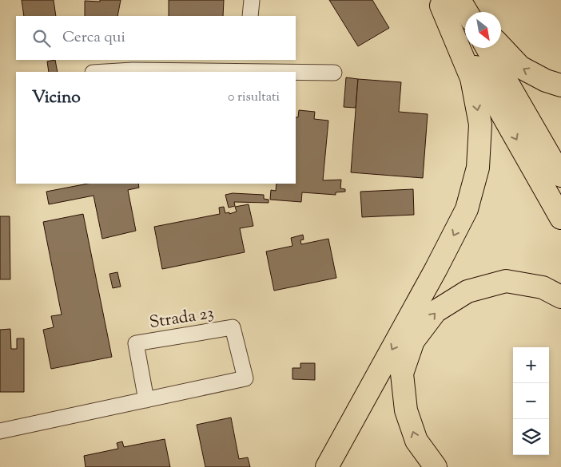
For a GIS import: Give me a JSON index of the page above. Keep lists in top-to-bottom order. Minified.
{"streets":{"street":["Strada 23"]},"north":"bottom right","page":{"search":"Cerca qui","heading":["Vicino","0 risultati"],"map_buttons":["+","−"]}}
